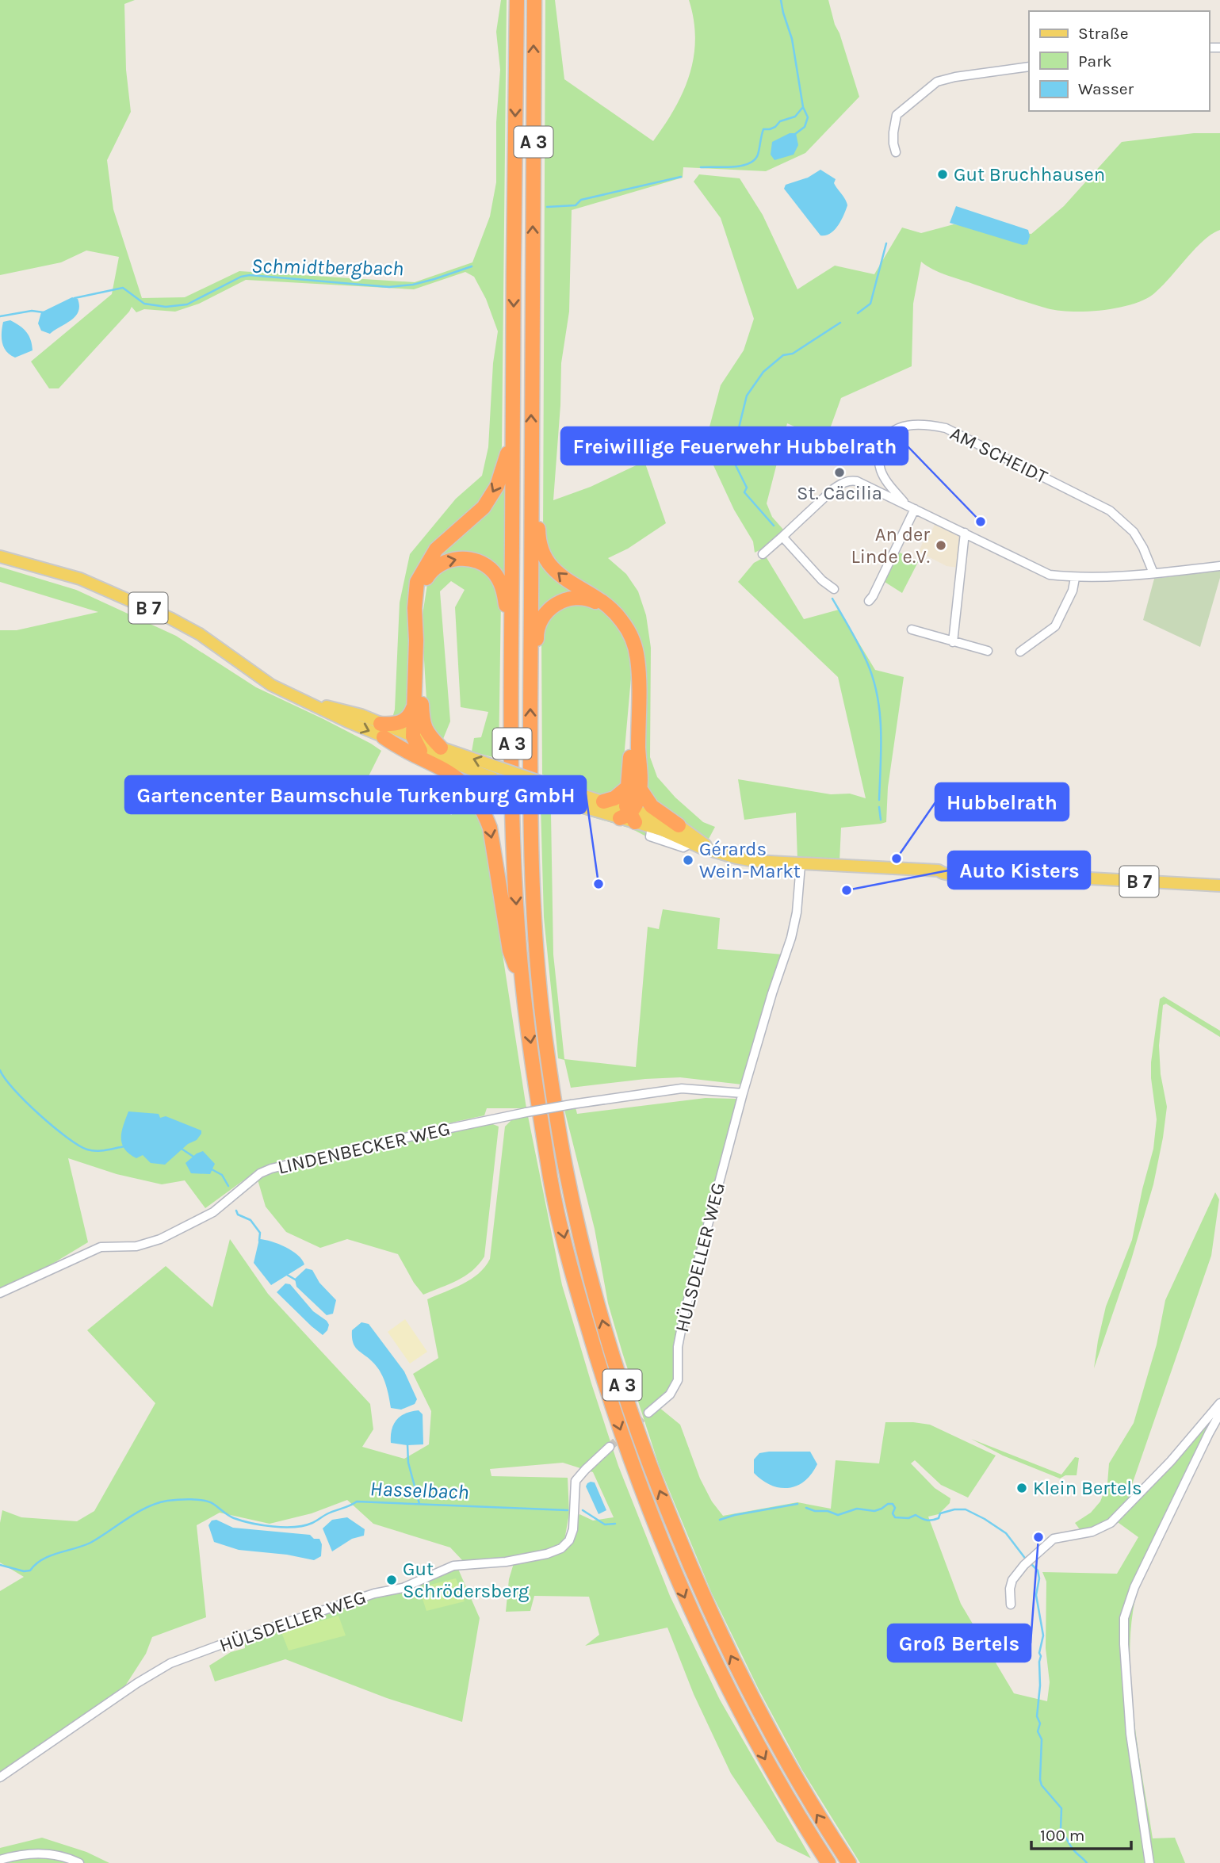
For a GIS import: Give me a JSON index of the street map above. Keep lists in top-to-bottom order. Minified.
{"streets":{"highway":["A 3"],"main road":["B 7"],"street":["AM SCHEIDT","LINDENBECKER WEG","HÜLSDELLER WEG"]},"crossings":[["B 7","HÜLSDELLER WEG"],["LINDENBECKER WEG","HÜLSDELLER WEG"]],"water":["Schmidtbergbach","Hasselbach"],"places":["Gut Bruchhausen","St. Cäcilia","Freiwillige Feuerwehr Hubbelrath","An der Linde e.V.","Hubbelrath","Gérards Wein-Markt","Gartencenter Baumschule Turkenburg GmbH","Auto Kisters","Klein Bertels","Groß Bertels","Gut Schrödersberg"],"legend":["Straße","Park","Wasser"],"scale_bar":"100 m"}
